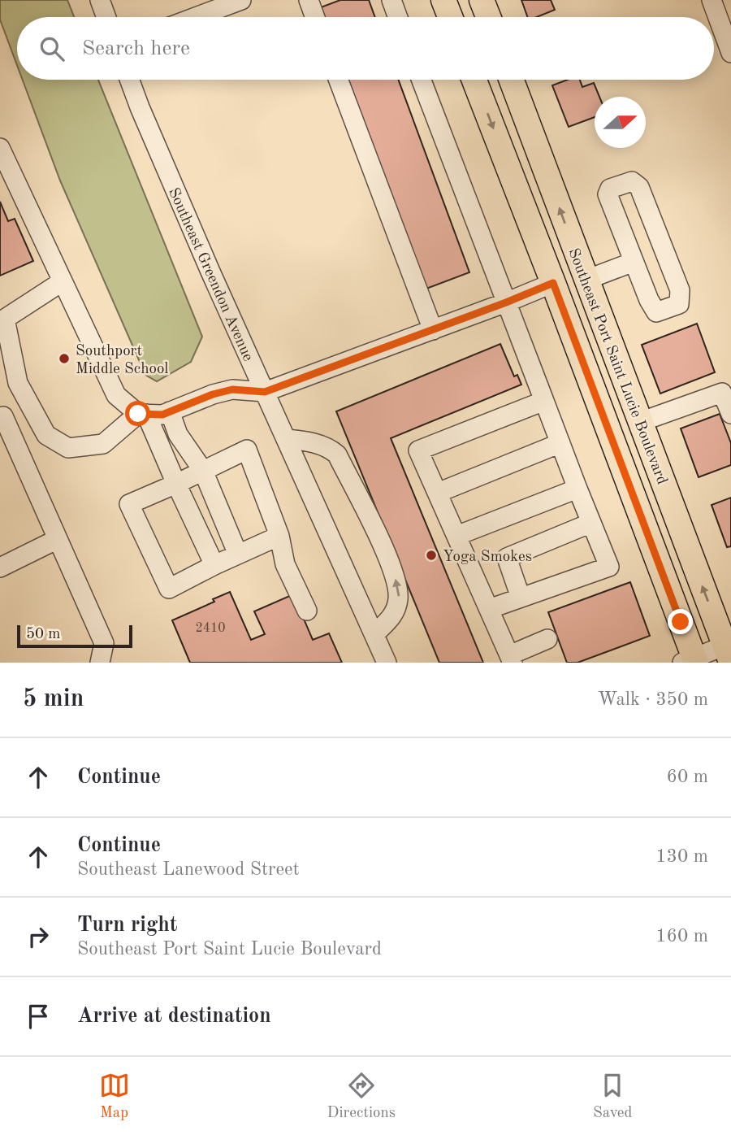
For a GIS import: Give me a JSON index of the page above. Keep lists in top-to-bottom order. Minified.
{"streets":{"main road":["Southeast Port Saint Lucie Boulevard"],"street":["Southeast Greendon Avenue"]},"places":["Southport Middle School","Yoga Smokes"],"house_numbers":["2410"],"scale_bar":"50 m","north":"right","page":{"search":"Search here","scale":"50 m","heading":["5 min","Walk · 350 m"],"list":[["Continue","60 m"],["Continue","Southeast Lanewood Street","130 m"],["Turn right","Southeast Port Saint Lucie Boulevard","160 m"],"Arrive at destination"],"nav":["Map","Directions","Saved"]}}
